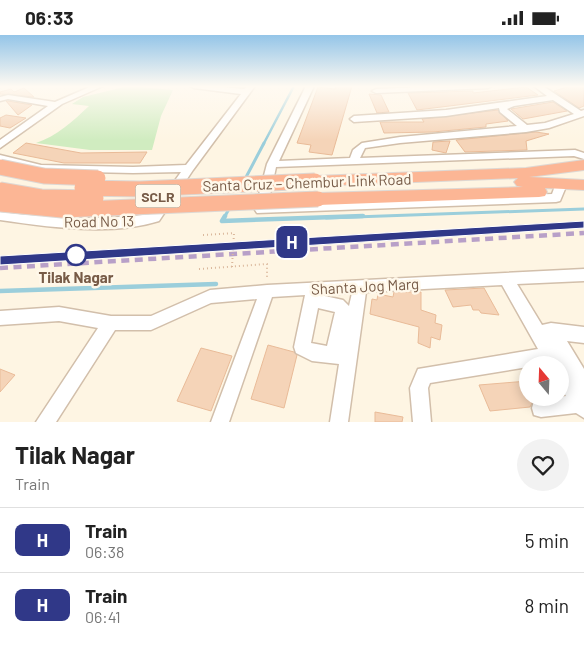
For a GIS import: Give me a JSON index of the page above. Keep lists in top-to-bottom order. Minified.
{"streets":{"highway":["Santa Cruz – Chembur Link Road","SCLR"],"street":["Road No 13","Shanta Jog Marg"]},"places":["Tilak Nagar"],"north":"top","page":{"status":"06:33","on_map":"H","heading":["Tilak Nagar","Train"],"list":[{"mark":"H","name":"Train","note":"06:38","value":"5 min"},{"mark":"H","name":"Train","note":"06:41","value":"8 min"}]}}
